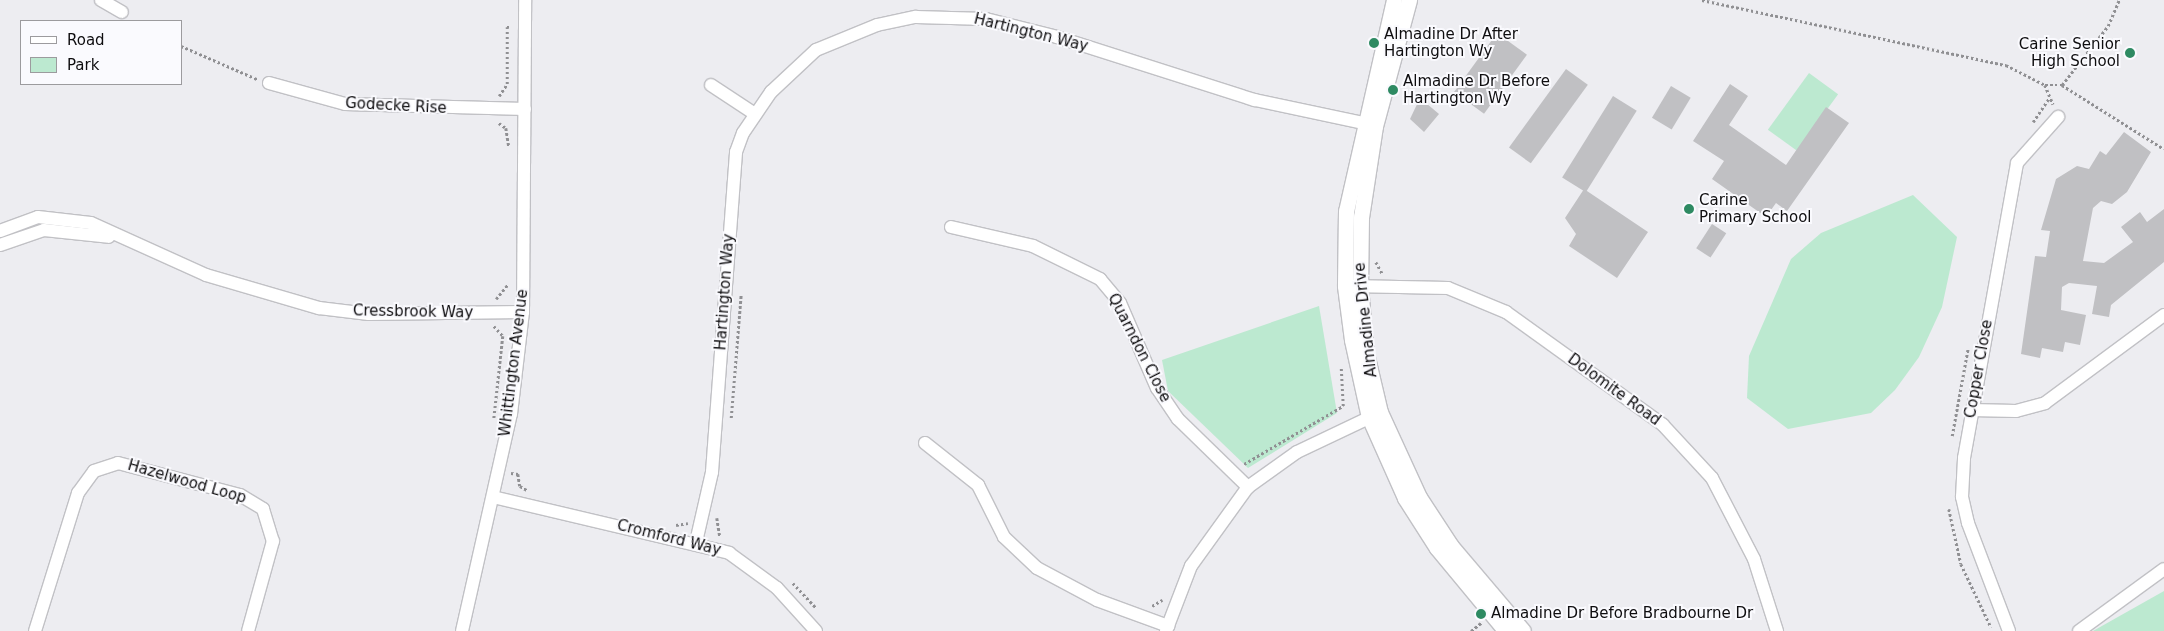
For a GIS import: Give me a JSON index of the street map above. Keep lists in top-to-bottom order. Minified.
{"streets":{"street":["Hartington Way","Godecke Rise","Cressbrook Way","Almadine Drive","Quarndon Close","Whittington Avenue","Copper Close","Dolomite Road","Hazelwood Loop","Cromford Way"]},"crossings":[["Hartington Way","Almadine Drive"],["Hartington Way","Cromford Way"],["Godecke Rise","Whittington Avenue"],["Cressbrook Way","Whittington Avenue"],["Almadine Drive","Dolomite Road"],["Whittington Avenue","Cromford Way"]],"places":["Almadine Dr After Hartington Wy","Carine Senior High School","Almadine Dr Before Hartington Wy","Carine Primary School","Almadine Dr Before Bradbourne Dr"],"legend":["Road","Park"]}
